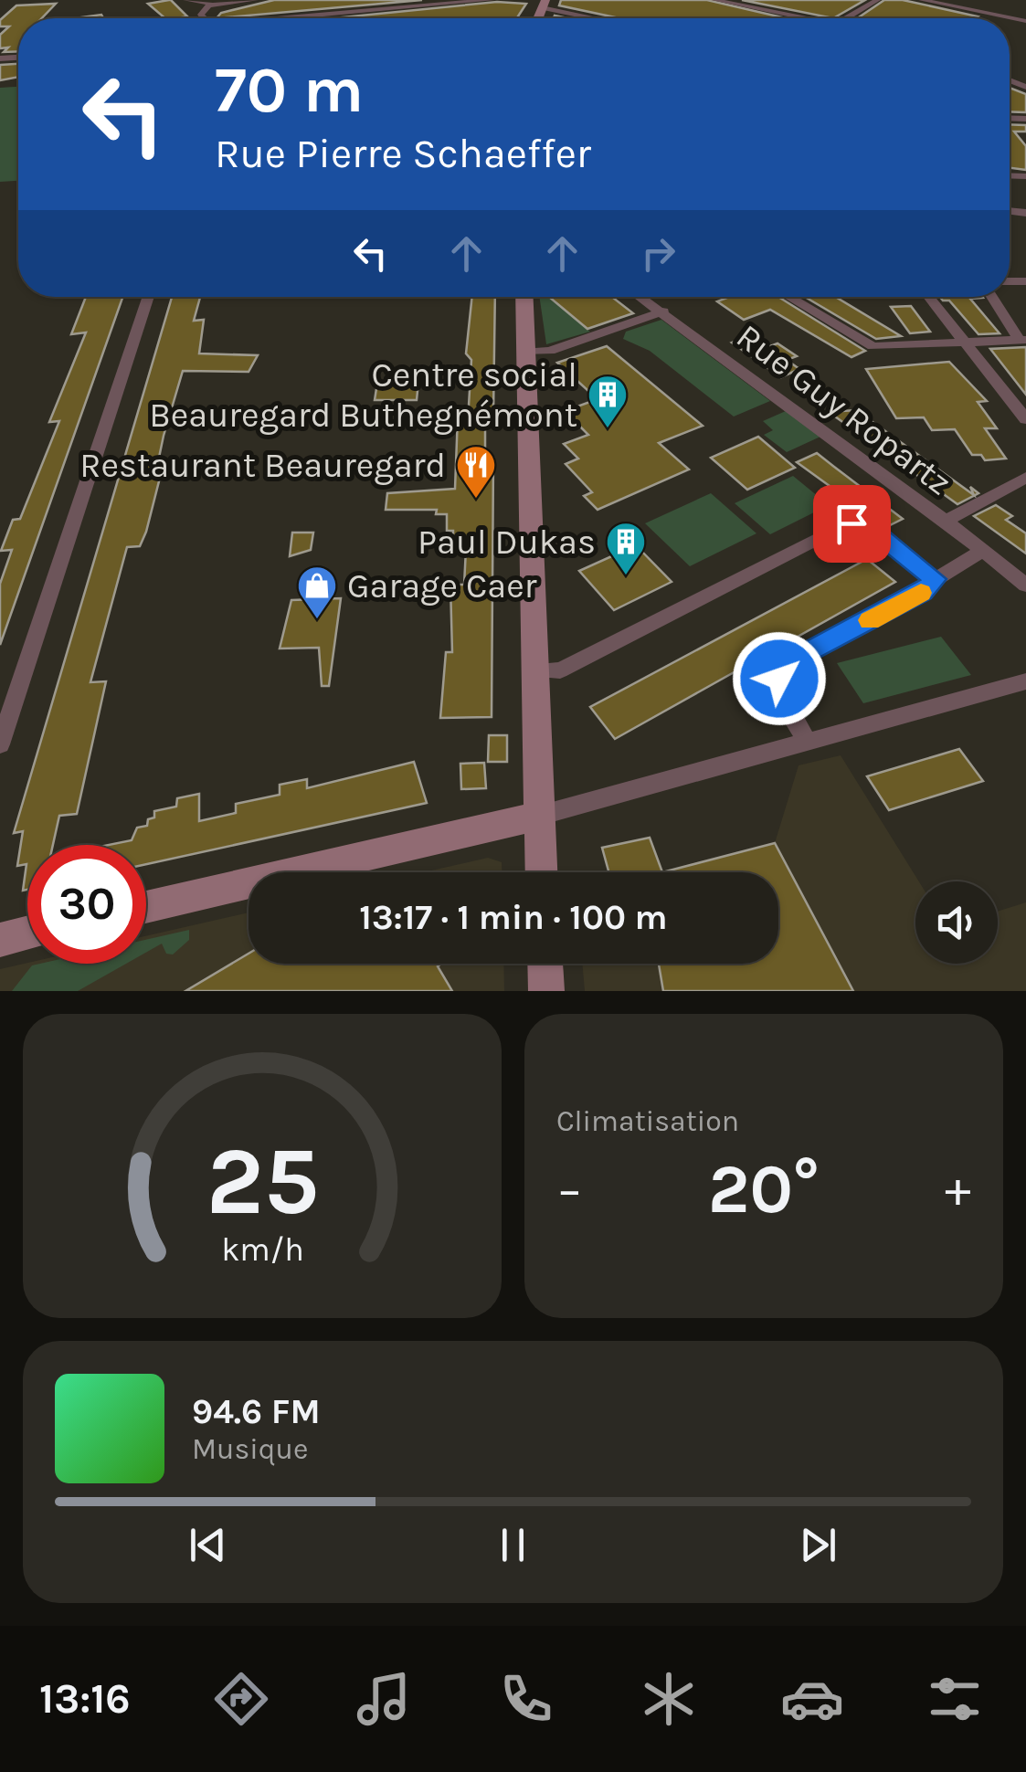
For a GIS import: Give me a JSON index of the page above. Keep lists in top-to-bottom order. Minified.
{"streets":{"street":["Rue Guy Ropartz"]},"places":{"building":["Centre social Beauregard Buthegnémont","Paul Dukas"],"restaurant":["Restaurant Beauregard"],"shop":["Garage Caer"]},"page":{"turn":["70 m","Rue Pierre Schaeffer"],"limit":"30","trip":"13:17 · 1 min · 100 m","tile":"Climatisation","heat":["−","20°","+"],"song":["94.6 FM","Musique"],"tabs":"13:16","gauge":["25","km/h"]}}
